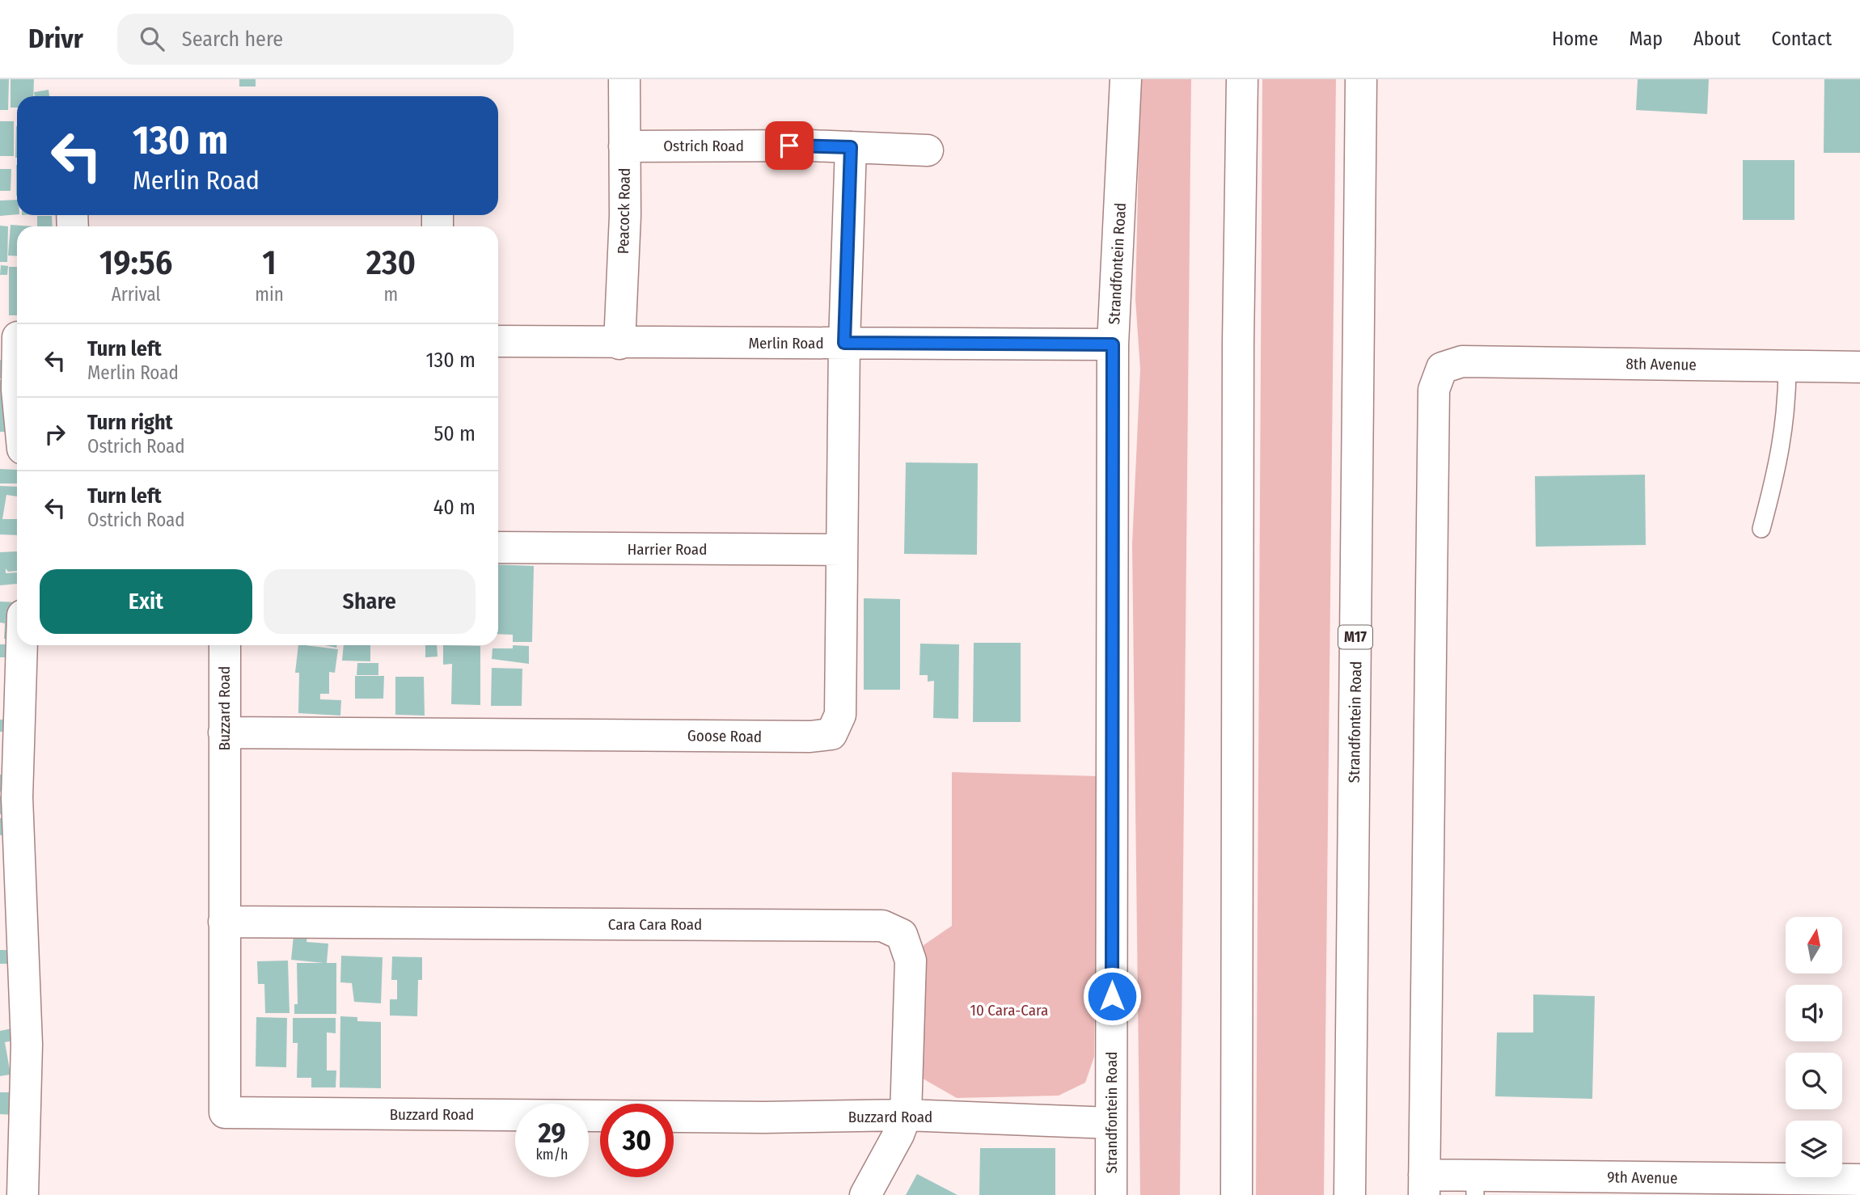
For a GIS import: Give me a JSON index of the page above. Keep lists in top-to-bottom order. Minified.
{"streets":{"street":["Ostrich Road","Peacock Road","Strandfontein Road","Merlin Road","8th Avenue","Harrier Road","M17","Buzzard Road","Goose Road","Cara Cara Road","9th Avenue"]},"crossings":[["Ostrich Road","Peacock Road"],["Peacock Road","Merlin Road"],["Strandfontein Road","Merlin Road"],["Strandfontein Road","Buzzard Road"],["Merlin Road","Goose Road"],["8th Avenue","9th Avenue"],["Harrier Road","Goose Road"],["Buzzard Road","Goose Road"],["Buzzard Road","Cara Cara Road"]],"parks":["10 Cara-Cara"],"north":"top","page":{"header":"Drivr","search":"Search here","nav":["Home","Map","About","Contact"],"turn":["130 m","Merlin Road"],"eta":["19:56","Arrival","1","min","230","m"],"list":[{"name":"Turn left","note":"Merlin Road","value":"130 m"},{"name":"Turn right","note":"Ostrich Road","value":"50 m"},{"name":"Turn left","note":"Ostrich Road","value":"40 m"}],"buttons":["Exit","Share"],"speed":"29 km/h","limit":"30"}}
